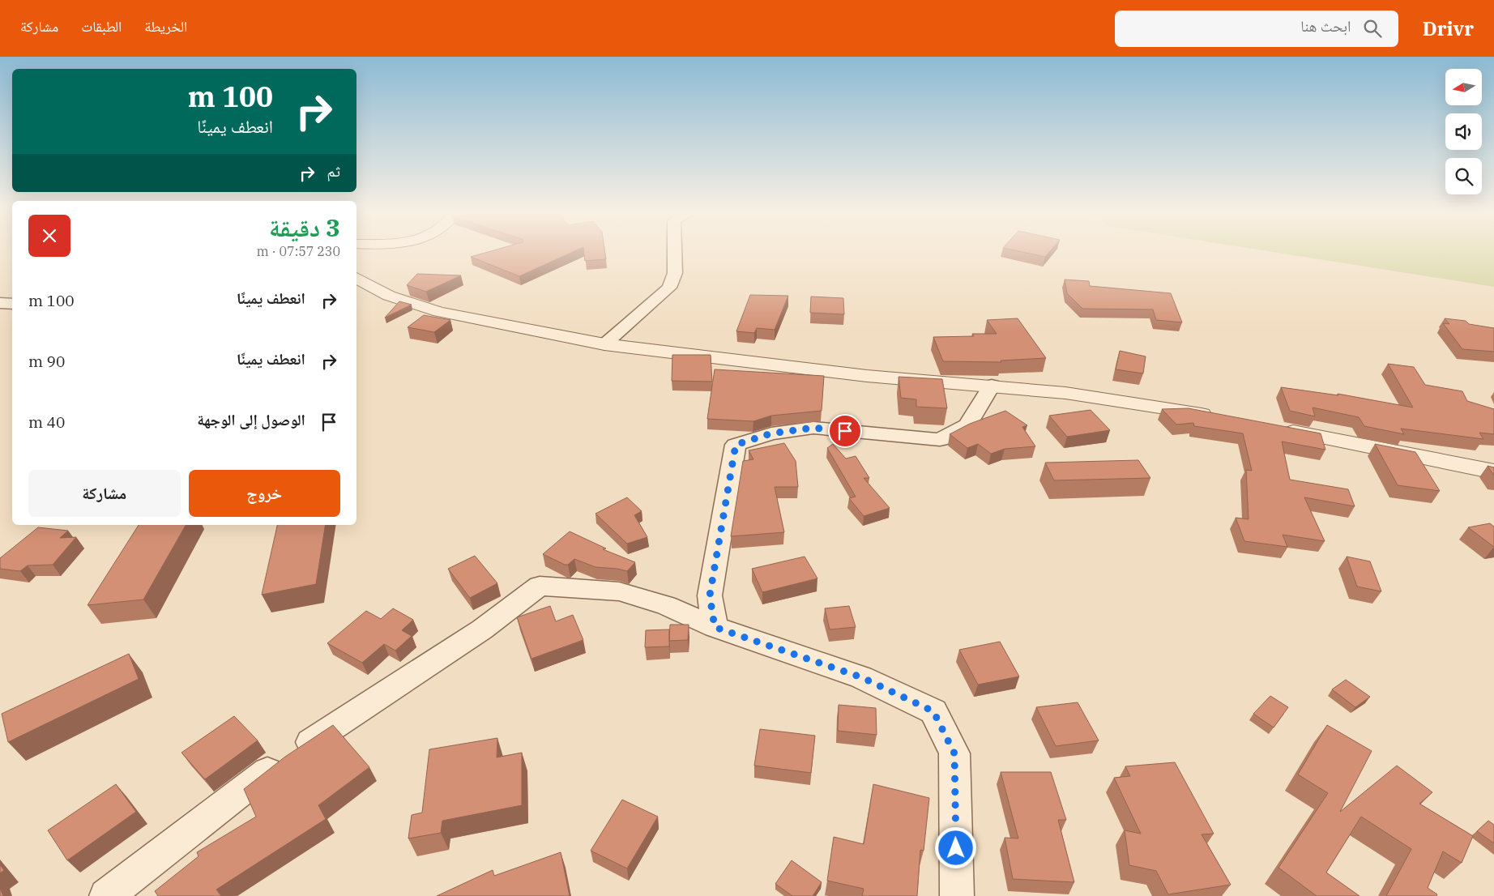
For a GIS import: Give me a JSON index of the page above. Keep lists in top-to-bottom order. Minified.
{"north":"left","page":{"header":"Drivr","search":"ابحث هنا","nav":["الخريطة","الطبقات","مشاركة"],"turn":["100 m","انعطف يمينًا"],"then":"ثم","heading":["3 دقيقة","230 m · 07:57"],"list":[{"name":"انعطف يمينًا","value":"100 m"},{"name":"انعطف يمينًا","value":"90 m"},{"name":"الوصول إلى الوجهة","value":"40 m"}],"buttons":["خروج","مشاركة"]}}
